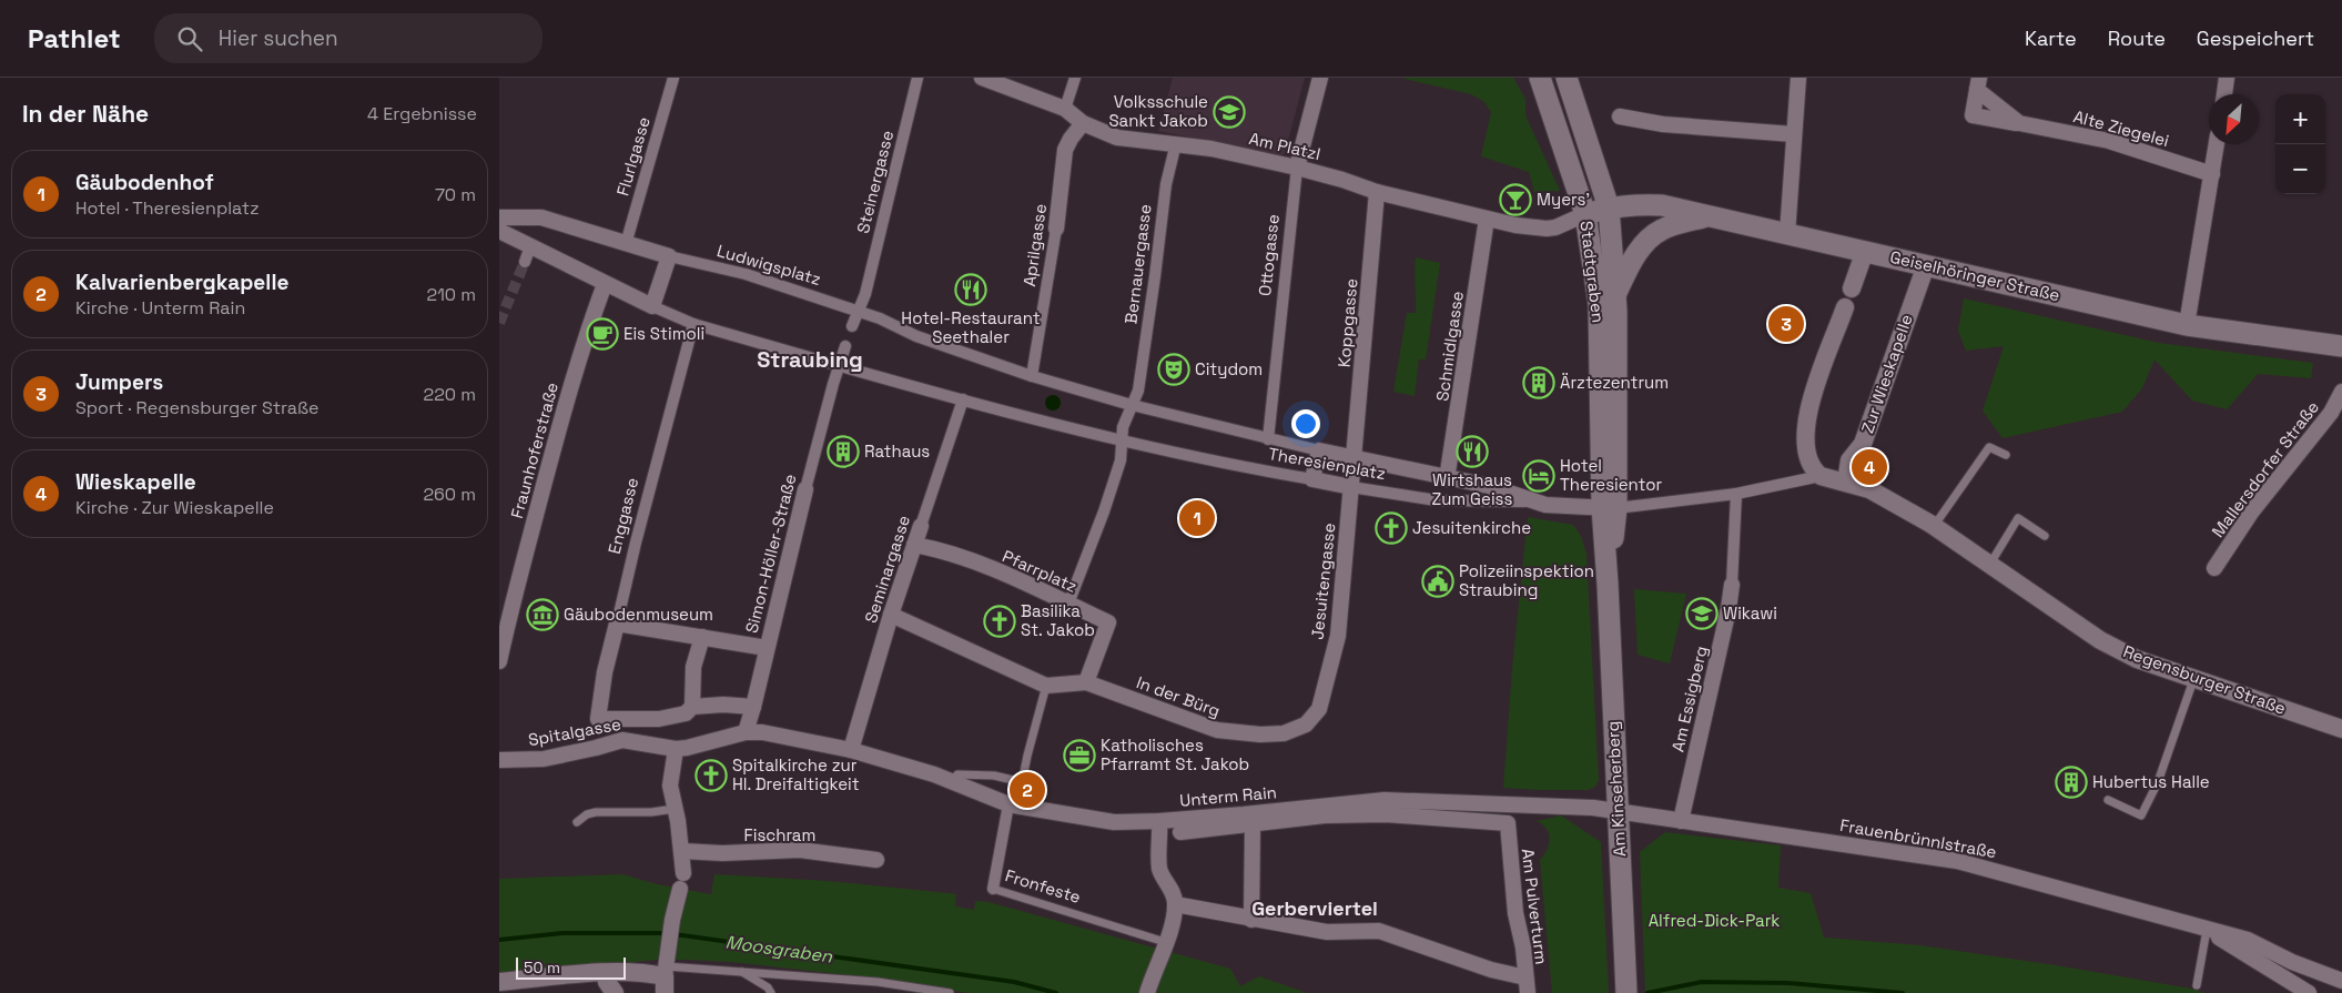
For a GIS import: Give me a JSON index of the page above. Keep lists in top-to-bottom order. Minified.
{"streets":{"main road":["Stadtgraben","Geiselhöringer Straße","Am Kinseherberg"],"street":["Alte Ziegelei","Am Platzl","Flurlgasse","Steinergasse","Aprilgasse","Ottogasse","Bernauergasse","Ludwigsplatz","Koppgasse","Schmidlgasse","Zur Wieskapelle","Fraunhoferstraße","Theresienplatz","Mallersdorfer Straße","Enggasse","Simon-Höller-Straße","Seminargasse","Pfarrplatz","Jesuitengasse","Regensburger Straße","In der Bürg","Am Essigberg","Spitalgasse","Unterm Rain","Fischram","Frauenbrünnlstraße","Fronfeste","Am Pulverturm"]},"crossings":[["Am Platzl","Aprilgasse"],["Am Platzl","Ottogasse"],["Am Platzl","Bernauergasse"],["Am Platzl","Stadtgraben"],["Am Platzl","Geiselhöringer Straße"],["Am Platzl","Koppgasse"],["Am Platzl","Schmidlgasse"],["Flurlgasse","Ludwigsplatz"],["Steinergasse","Ludwigsplatz"],["Steinergasse","Theresienplatz"],["Aprilgasse","Theresienplatz"],["Ottogasse","Theresienplatz"],["Bernauergasse","Theresienplatz"],["Ludwigsplatz","Theresienplatz"],["Stadtgraben","Geiselhöringer Straße"],["Stadtgraben","Theresienplatz"],["Stadtgraben","Am Kinseherberg"],["Geiselhöringer Straße","Zur Wieskapelle"],["Koppgasse","Theresienplatz"],["Koppgasse","Jesuitengasse"],["Schmidlgasse","Theresienplatz"],["Zur Wieskapelle","Regensburger Straße"],["Theresienplatz","Simon-Höller-Straße"],["Theresienplatz","Seminargasse"],["Theresienplatz","Jesuitengasse"],["Theresienplatz","Am Kinseherberg"],["Simon-Höller-Straße","Spitalgasse"],["Seminargasse","Pfarrplatz"],["Seminargasse","Spitalgasse"],["Seminargasse","Unterm Rain"],["Pfarrplatz","In der Bürg"],["Jesuitengasse","In der Bürg"],["Am Essigberg","Frauenbrünnlstraße"],["Spitalgasse","Unterm Rain"],["Am Kinseherberg","Unterm Rain"],["Am Kinseherberg","Frauenbrünnlstraße"],["Unterm Rain","Frauenbrünnlstraße"],["Unterm Rain","Fronfeste"],["Unterm Rain","Am Pulverturm"]],"districts":["Straubing","Gerberviertel"],"water":["Moosgraben"],"parks":["Alfred-Dick-Park"],"places":{"school or university":["Volksschule Sankt Jakob","Wikawi"],"bar":["Myers'"],"restaurant":["Hotel-Restaurant Seethaler","Wirtshaus Zum Geiss"],"cafe":["Eis Stimoli"],"theatre":["Citydom"],"building":["Ärztezentrum","Rathaus","Hubertus Halle"],"hotel":["Hotel Theresientor"],"church":["Jesuitenkirche","Basilika St. Jakob","Spitalkirche zur Hl. Dreifaltigkeit"],"public building":["Polizeiinspektion Straubing"],"museum":["Gäubodenmuseum"],"office":["Katholisches Pfarramt St. Jakob"]},"scale_bar":"50 m","north":"bottom left","page":{"header":"Pathlet","search":"Hier suchen","nav":["Karte","Route","Gespeichert"],"heading":["In der Nähe","4 Ergebnisse"],"map_buttons":["+","−"],"list":[{"mark":"1","name":"Gäubodenhof","note":"Hotel · Theresienplatz","value":"70 m"},{"mark":"2","name":"Kalvarienbergkapelle","note":"Kirche · Unterm Rain","value":"210 m"},{"mark":"3","name":"Jumpers","note":"Sport · Regensburger Straße","value":"220 m"},{"mark":"4","name":"Wieskapelle","note":"Kirche · Zur Wieskapelle","value":"260 m"}],"pins":["3","4","1","2"],"scale":"50 m"}}
